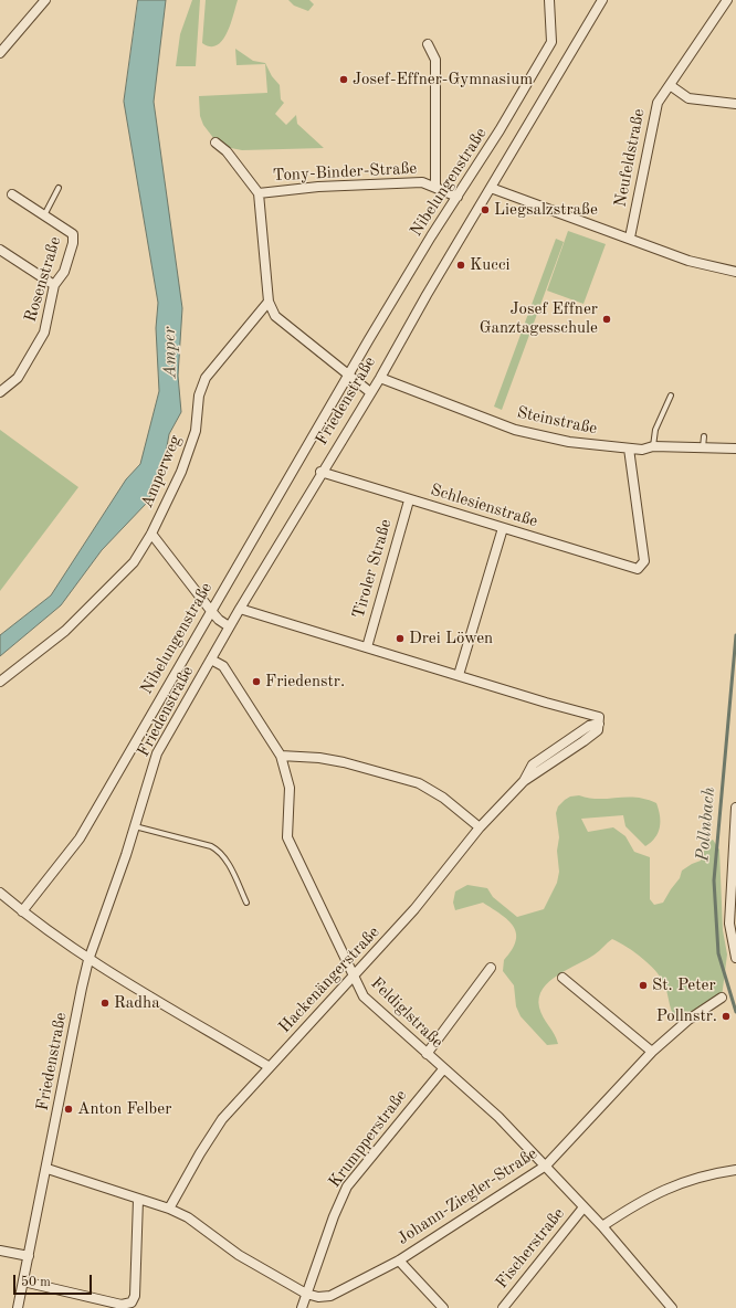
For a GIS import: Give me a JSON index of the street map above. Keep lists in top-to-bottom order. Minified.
{"streets":{"street":["Neufeldstraße","Tony-Binder-Straße","Nibelungenstraße","Rosenstraße","Friedenstraße","Steinstraße","Amperweg","Schlesienstraße","Tiroler Straße","Hackenängerstraße","Feldiglstraße","Krumpperstraße","Johann-Ziegler-Straße","Fischerstraße"]},"crossings":[["Tony-Binder-Straße","Nibelungenstraße"],["Friedenstraße","Steinstraße"],["Friedenstraße","Schlesienstraße"],["Friedenstraße","Feldiglstraße"],["Steinstraße","Schlesienstraße"],["Schlesienstraße","Tiroler Straße"],["Hackenängerstraße","Feldiglstraße"],["Feldiglstraße","Krumpperstraße"],["Feldiglstraße","Johann-Ziegler-Straße"],["Feldiglstraße","Fischerstraße"],["Krumpperstraße","Johann-Ziegler-Straße"]],"water":["Amper","Pollnbach"],"places":["Josef-Effner-Gymnasium","Liegsalzstraße","Kucci","Josef Effner Ganztagesschule","Drei Löwen","Friedenstr.","St. Peter","Radha","Pollnstr.","Anton Felber"],"scale_bar":"50 m"}
